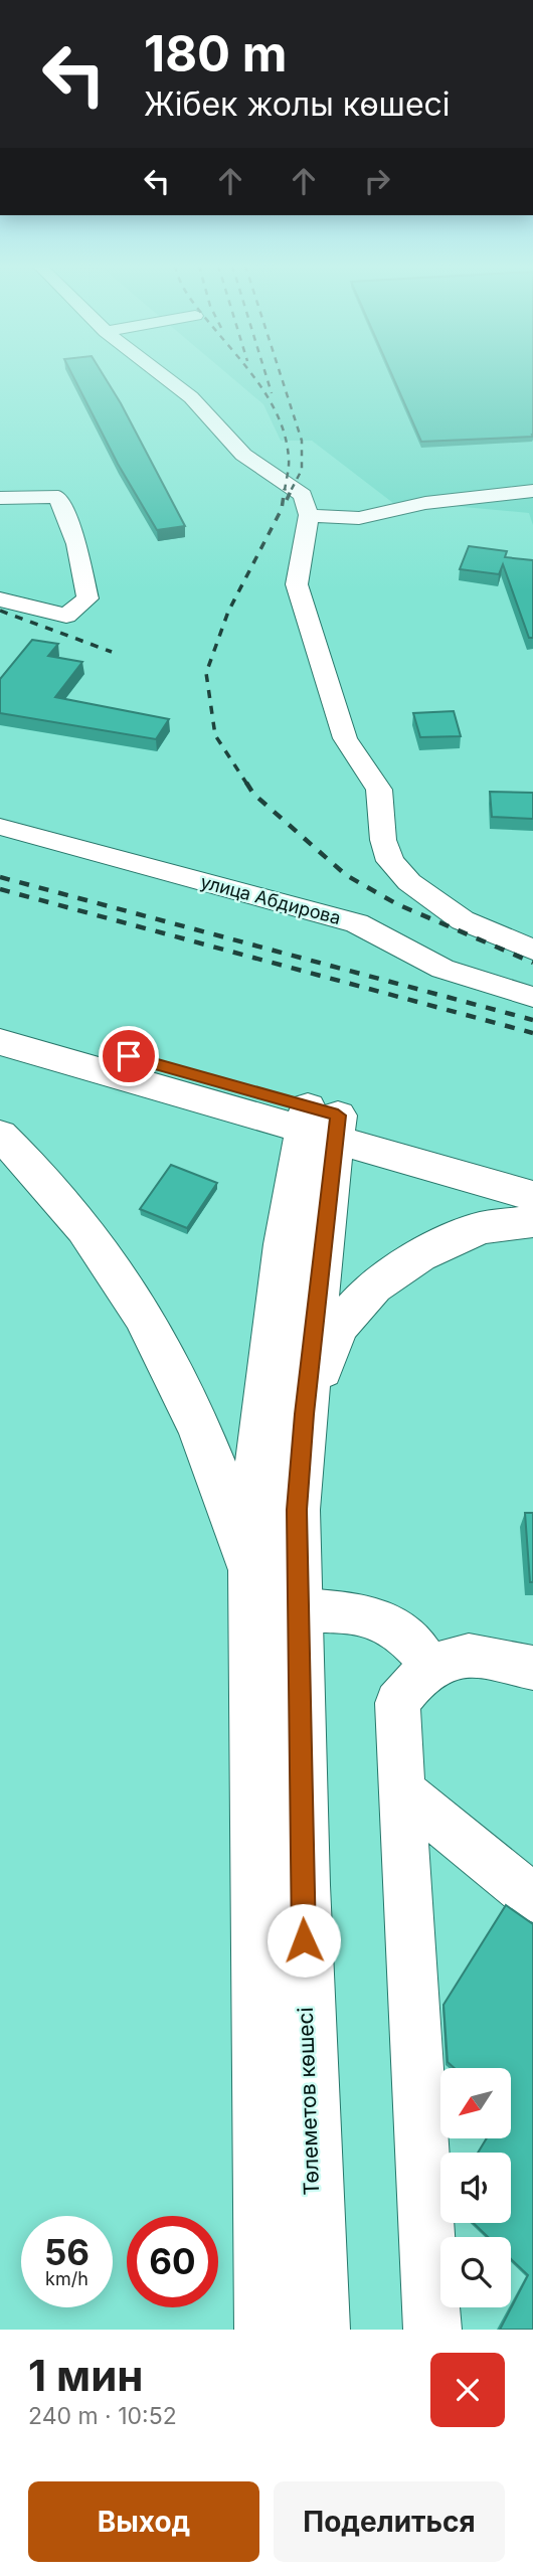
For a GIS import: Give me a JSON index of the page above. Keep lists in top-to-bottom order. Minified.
{"streets":{"main road":["Төлеметов көшесі"],"street":["улица Абдирова"]},"north":"bottom left","page":{"turn":["180 m","Жібек жолы көшесі"],"speed":"56 km/h","limit":"60","heading":["1 мин","240 m · 10:52"],"buttons":["Выход","Поделиться"]}}
